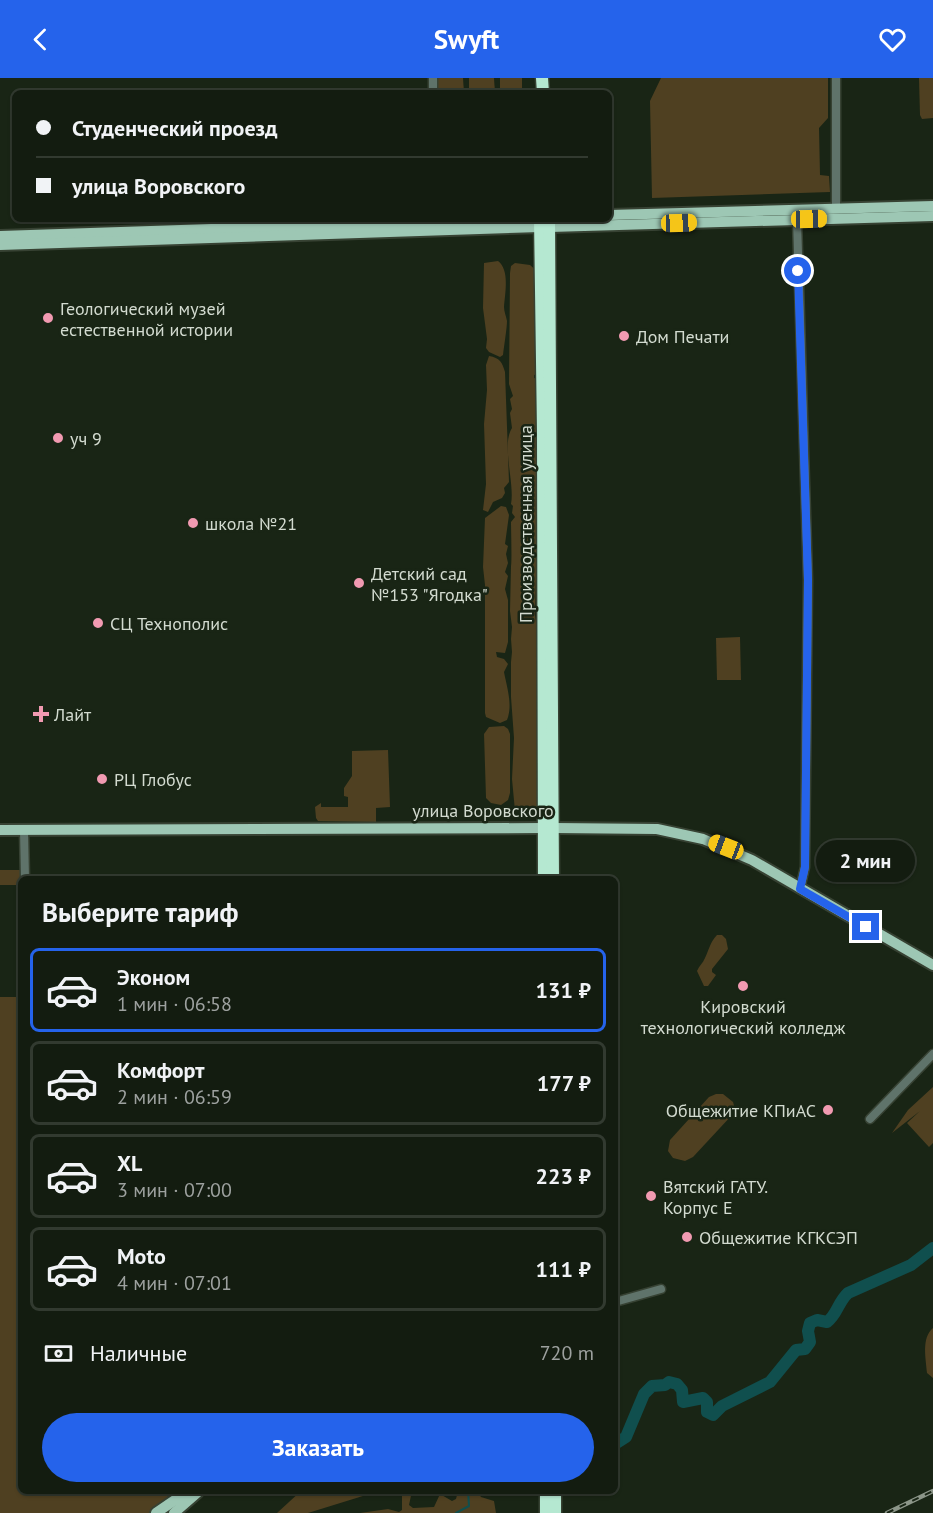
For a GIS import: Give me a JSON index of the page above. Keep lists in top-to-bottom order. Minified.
{"streets":{"highway":["Производственная улица"],"main road":["улица Воровского"]},"crossings":[["Производственная улица","улица Воровского"]],"places":{"other":["Геологический музей естественной истории","Дом Печати","уч 9","школа №21","Детский сад №153 \"Ягодка\"","СЦ Технополис","РЦ Глобус","Кировский технологический колледж","Общежитие КПиАС","Вятский ГАТУ. Корпус Е","Общежитие КГКСЭП"],"health":["Лайт"]},"page":{"header":"Swyft","banner":["Студенческий проезд","улица Воровского"],"bubble":"2 мин","heading":"Выберите тариф","list":[{"name":"Эконом","note":"1 мин · 06:58","value":"131 ₽"},{"name":"Комфорт","note":"2 мин · 06:59","value":"177 ₽"},{"name":"XL","note":"3 мин · 07:00","value":"223 ₽"},{"name":"Moto","note":"4 мин · 07:01","value":"111 ₽"}],"pay":["Наличные","720 m"],"buttons":"Заказать"}}
